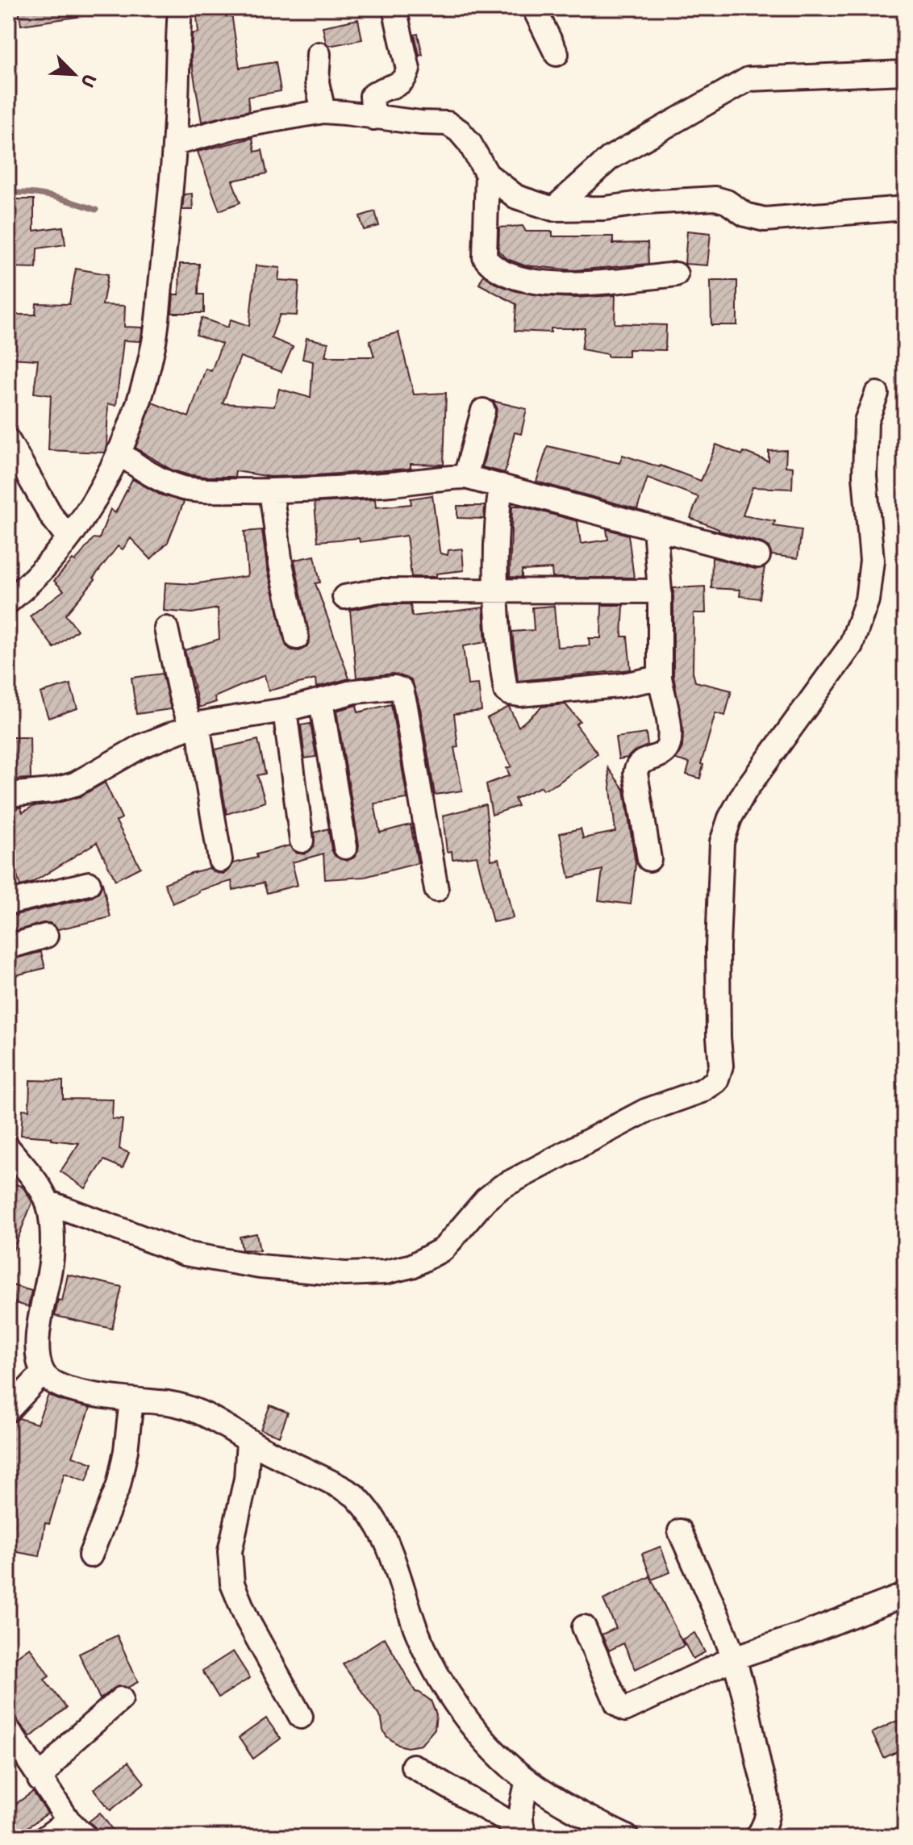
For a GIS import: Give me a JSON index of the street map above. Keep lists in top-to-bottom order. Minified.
{"north":"bottom right"}
